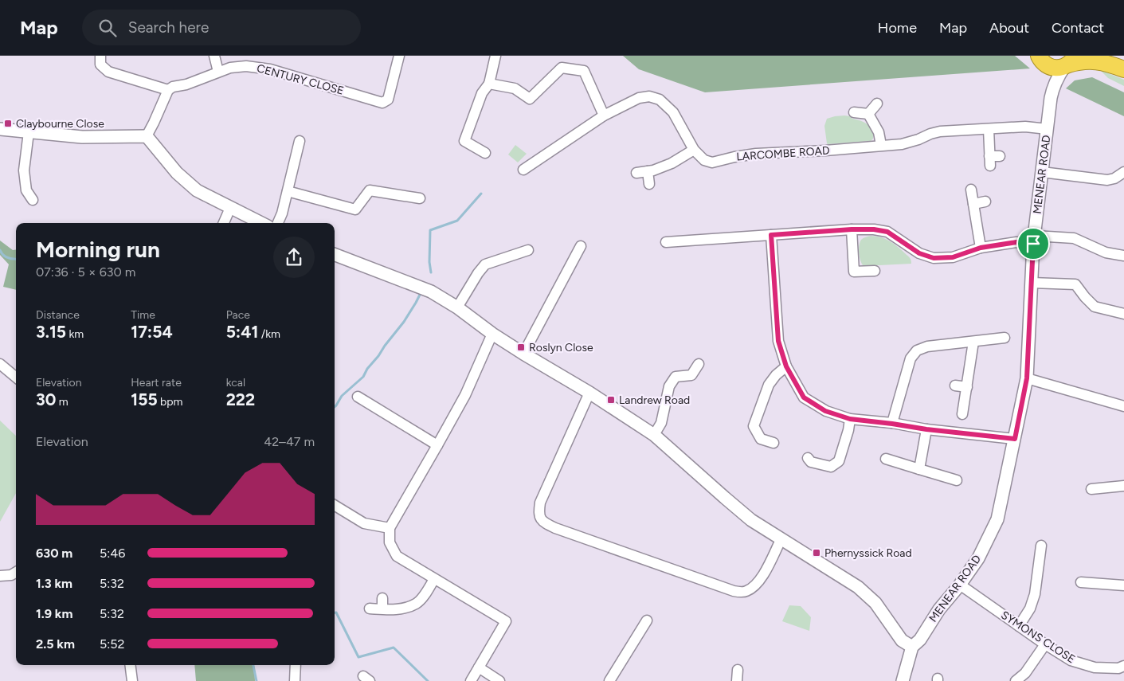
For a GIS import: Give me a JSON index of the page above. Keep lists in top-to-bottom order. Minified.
{"streets":{"street":["CENTURY CLOSE","LARCOMBE ROAD","MENEAR ROAD","SYMONS CLOSE"]},"crossings":[["LARCOMBE ROAD","MENEAR ROAD"],["MENEAR ROAD","SYMONS CLOSE"]],"places":{"transit":["Claybourne Close","Roslyn Close","Landrew Road","Phernyssick Road"]},"page":{"header":"Map","search":"Search here","nav":["Home","Map","About","Contact"],"heading":["Morning run","07:36 · 5 × 630 m"],"stats":[["Distance","3.15 km"],["Time","17:54"],["Pace","5:41 /km"],["Elevation","30 m"],["Heart rate","155 bpm"],["kcal","222"]],"chart":["Elevation","42–47 m"],"list":[{"name":"630 m","note":"5:46"},{"name":"1.3 km","note":"5:32"},{"name":"1.9 km","note":"5:32"},{"name":"2.5 km","note":"5:52"}]}}
